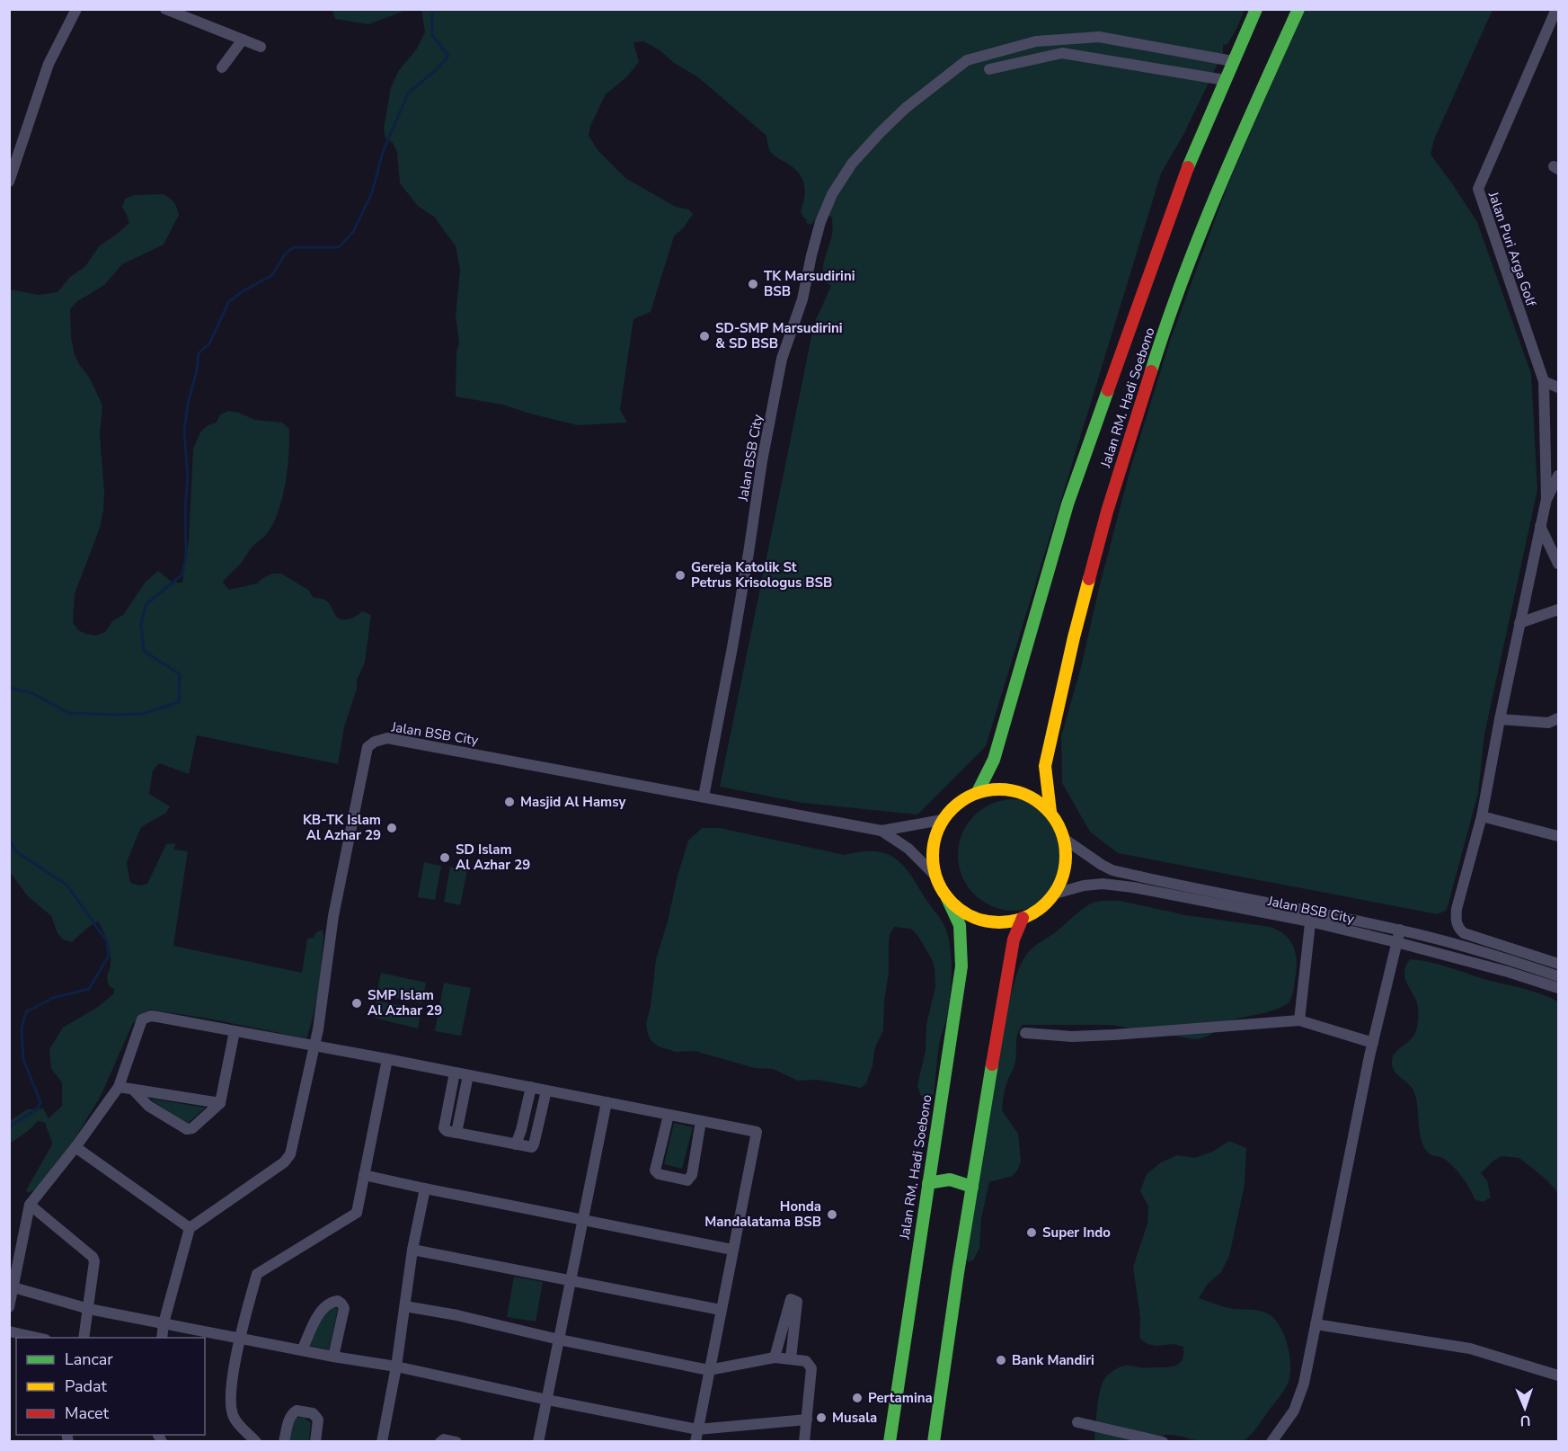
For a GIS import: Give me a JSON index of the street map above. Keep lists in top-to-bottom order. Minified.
{"streets":{"main road":["Jalan RM. Hadi Soebono"],"street":["Jalan Puri Arga Golf","Jalan BSB City"]},"crossings":[["Jalan RM. Hadi Soebono","Jalan BSB City"]],"places":["TK Marsudirini BSB","SD-SMP Marsudirini & SD BSB","Gereja Katolik St Petrus Krisologus BSB","Masjid Al Hamsy","KB-TK Islam Al Azhar 29","SD Islam Al Azhar 29","SMP Islam Al Azhar 29","Honda Mandalatama BSB","Super Indo","Bank Mandiri","Pertamina","Musala"],"legend":["Lancar","Padat","Macet"],"north":"bottom"}
